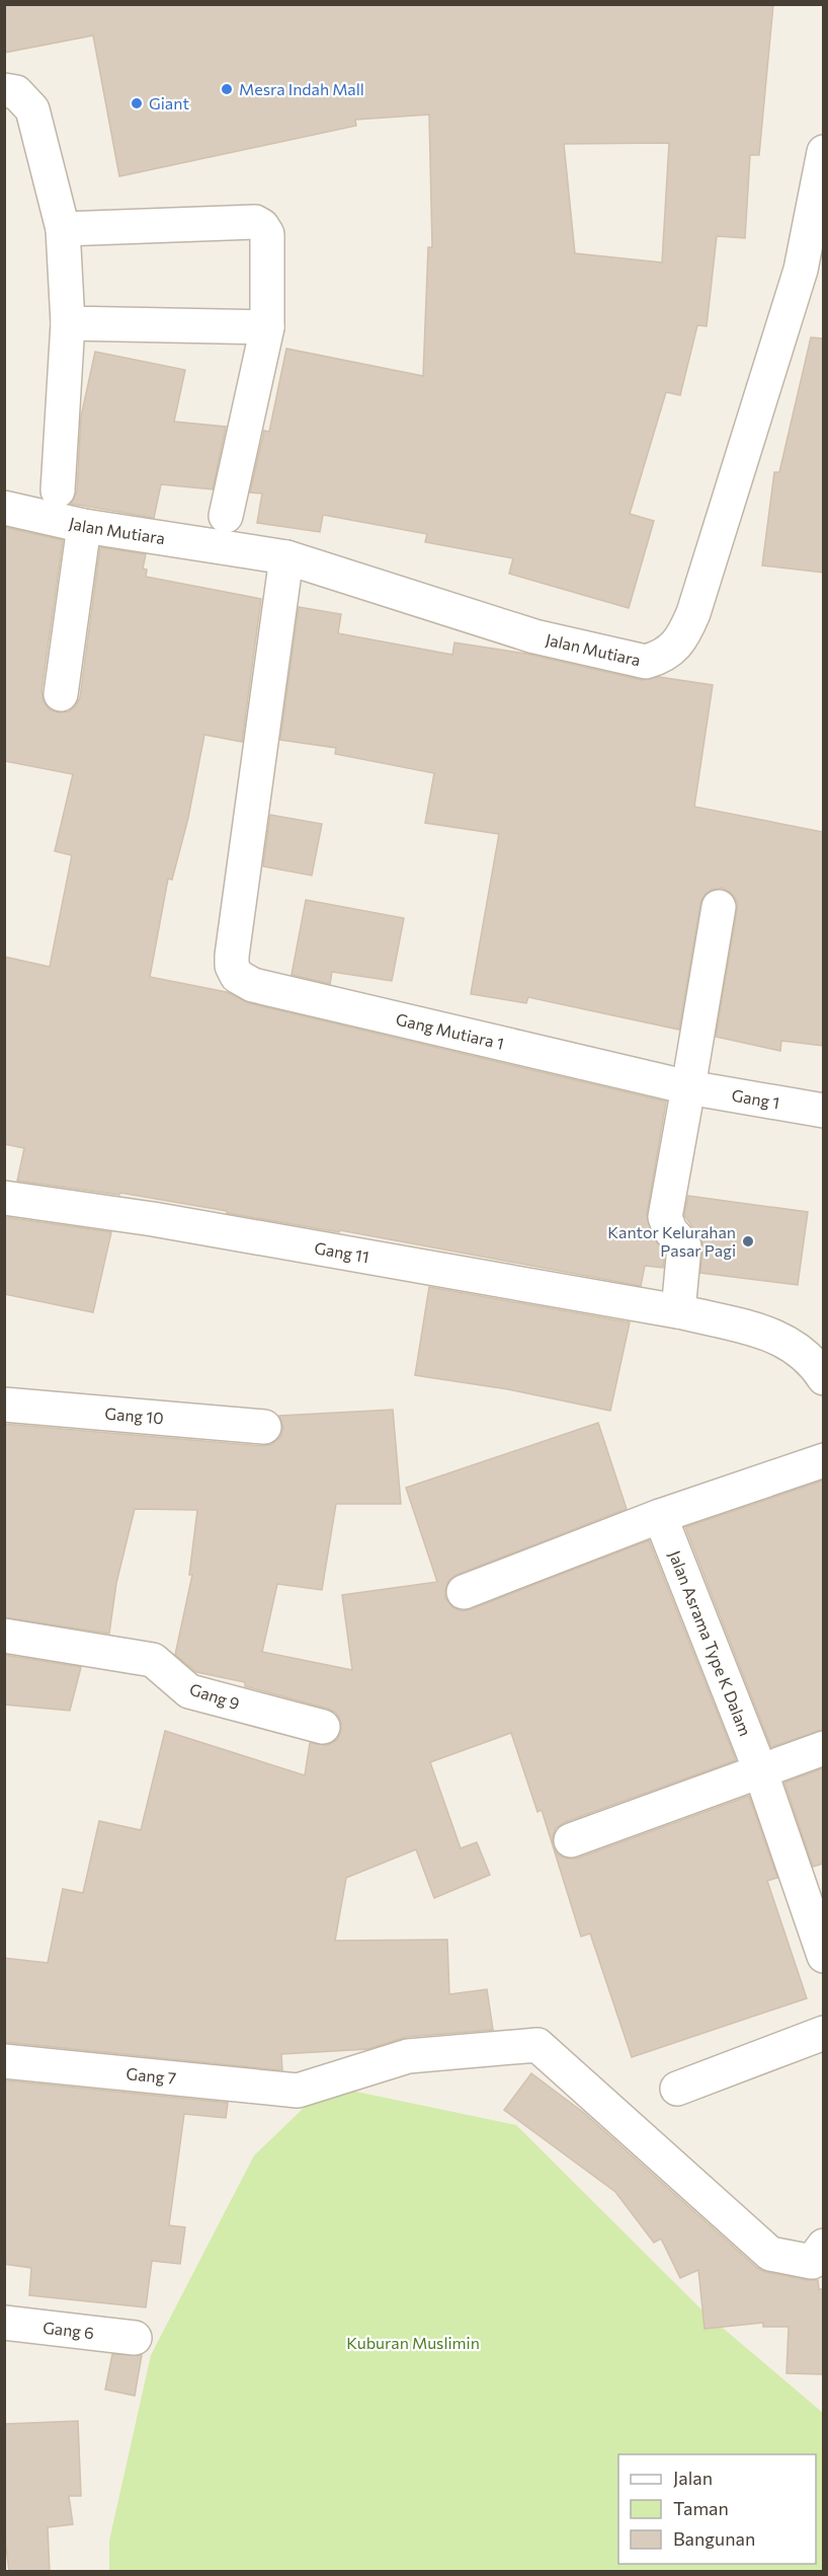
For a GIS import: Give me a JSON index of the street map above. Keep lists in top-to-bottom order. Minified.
{"streets":{"street":["Jalan Mutiara","Gang Mutiara 1","Gang 1","Gang 11","Gang 10","Jalan Asrama Type K Dalam","Gang 9","Gang 7","Gang 6"]},"crossings":[["Jalan Mutiara","Gang Mutiara 1"],["Gang Mutiara 1","Gang 1"]],"parks":["Kuburan Muslimin"],"places":["Mesra Indah Mall","Giant","Kantor Kelurahan Pasar Pagi"],"legend":["Jalan","Taman","Bangunan"]}
